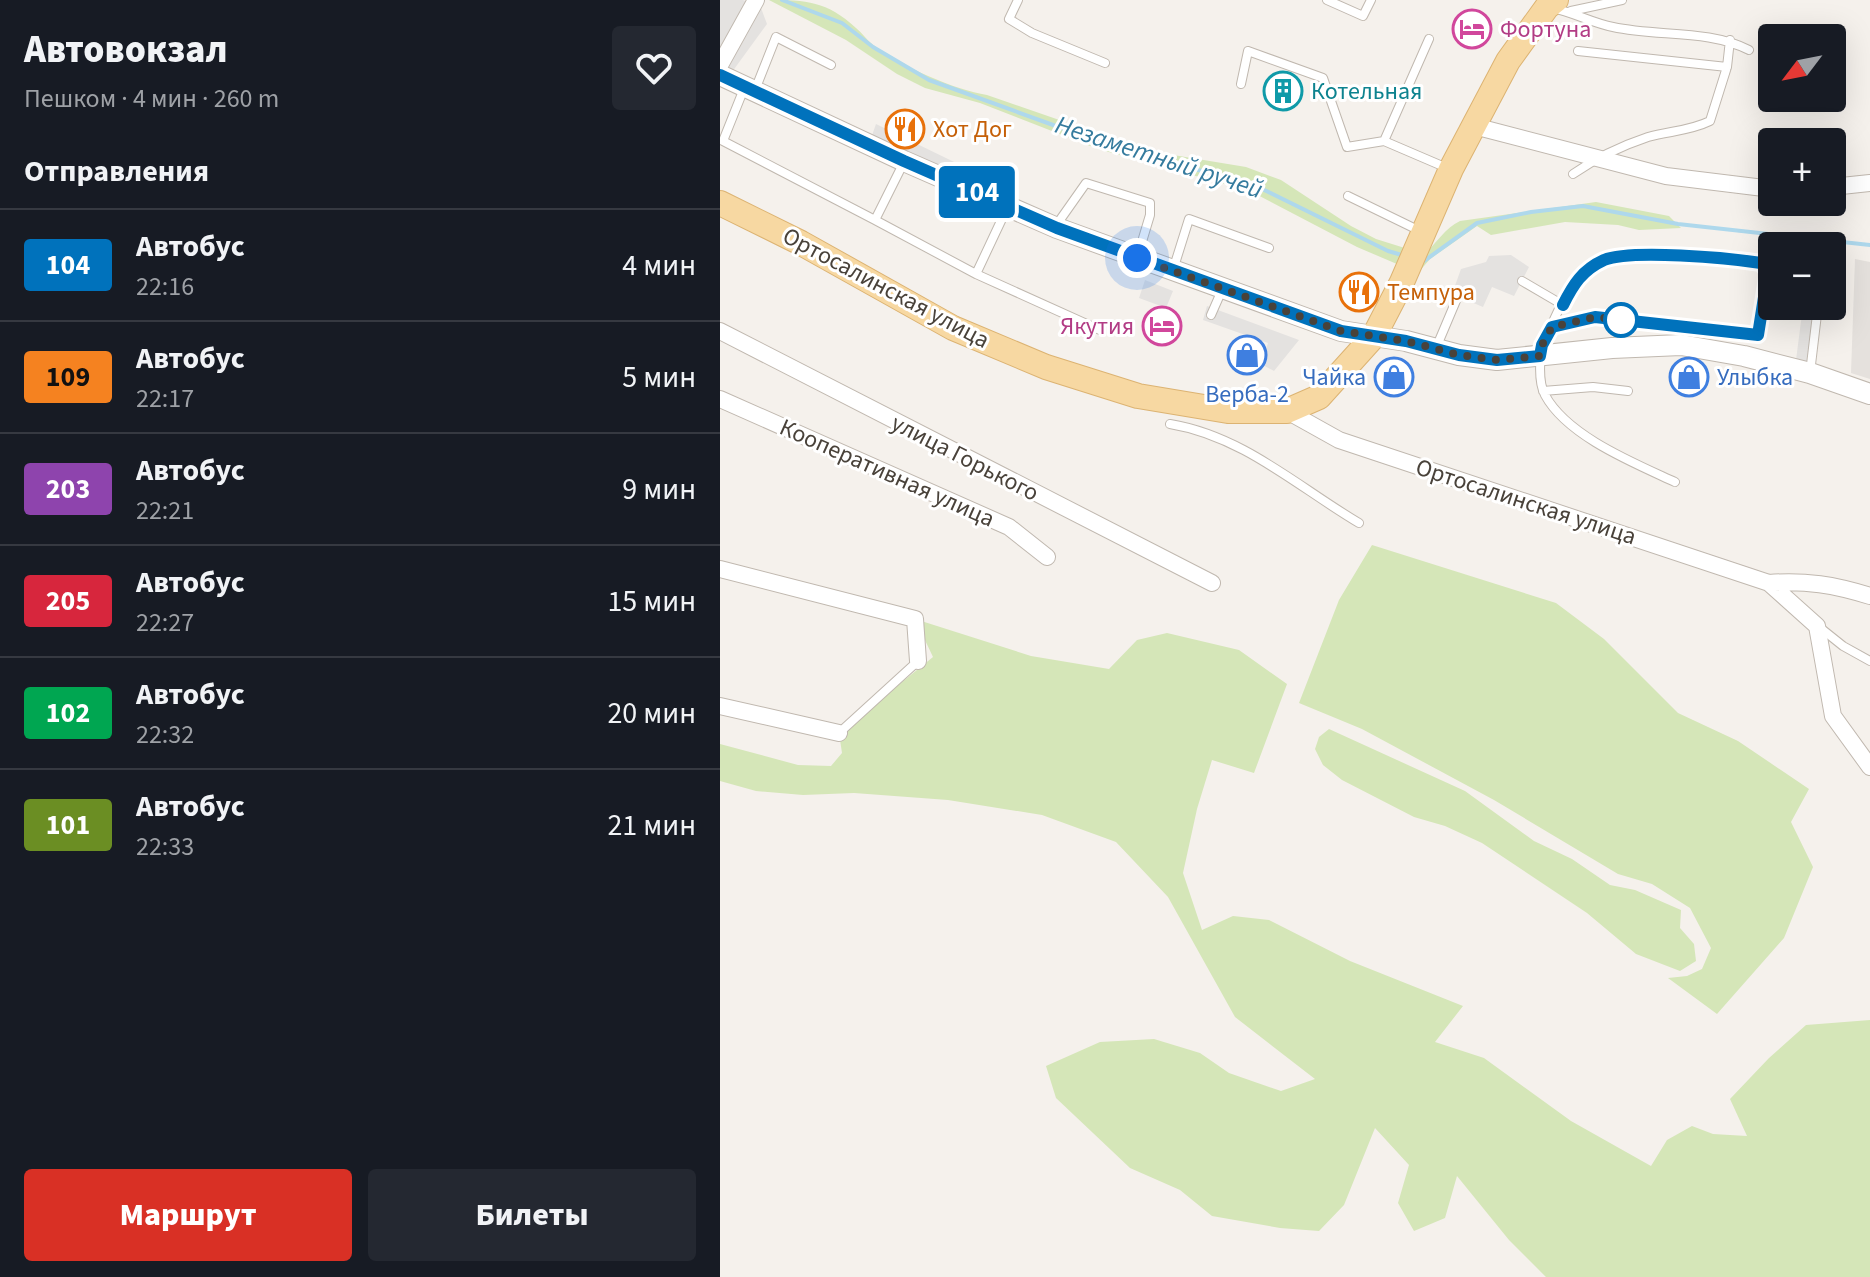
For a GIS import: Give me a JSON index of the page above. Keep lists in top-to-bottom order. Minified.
{"streets":{"main road":["Ортосалинская улица"],"street":["улица Горького","Кооперативная улица"]},"water":["Незаметный ручей"],"places":{"hotel":["Фортуна","Якутия"],"building":["Котельная"],"restaurant":["Хот Дог","Темпура"],"shop":["Верба-2","Чайка","Улыбка"]},"lines":["bus line 104"],"north":"bottom left","page":{"heading":[["Автовокзал","Пешком · 4 мин · 260 m"],"Отправления"],"on_map":"104","map_buttons":["+","−"],"list":[{"mark":"104","name":"Автобус","note":"22:16","value":"4 мин"},{"mark":"109","name":"Автобус","note":"22:17","value":"5 мин"},{"mark":"203","name":"Автобус","note":"22:21","value":"9 мин"},{"mark":"205","name":"Автобус","note":"22:27","value":"15 мин"},{"mark":"102","name":"Автобус","note":"22:32","value":"20 мин"},{"mark":"101","name":"Автобус","note":"22:33","value":"21 мин"}],"buttons":["Маршрут","Билеты"]}}
